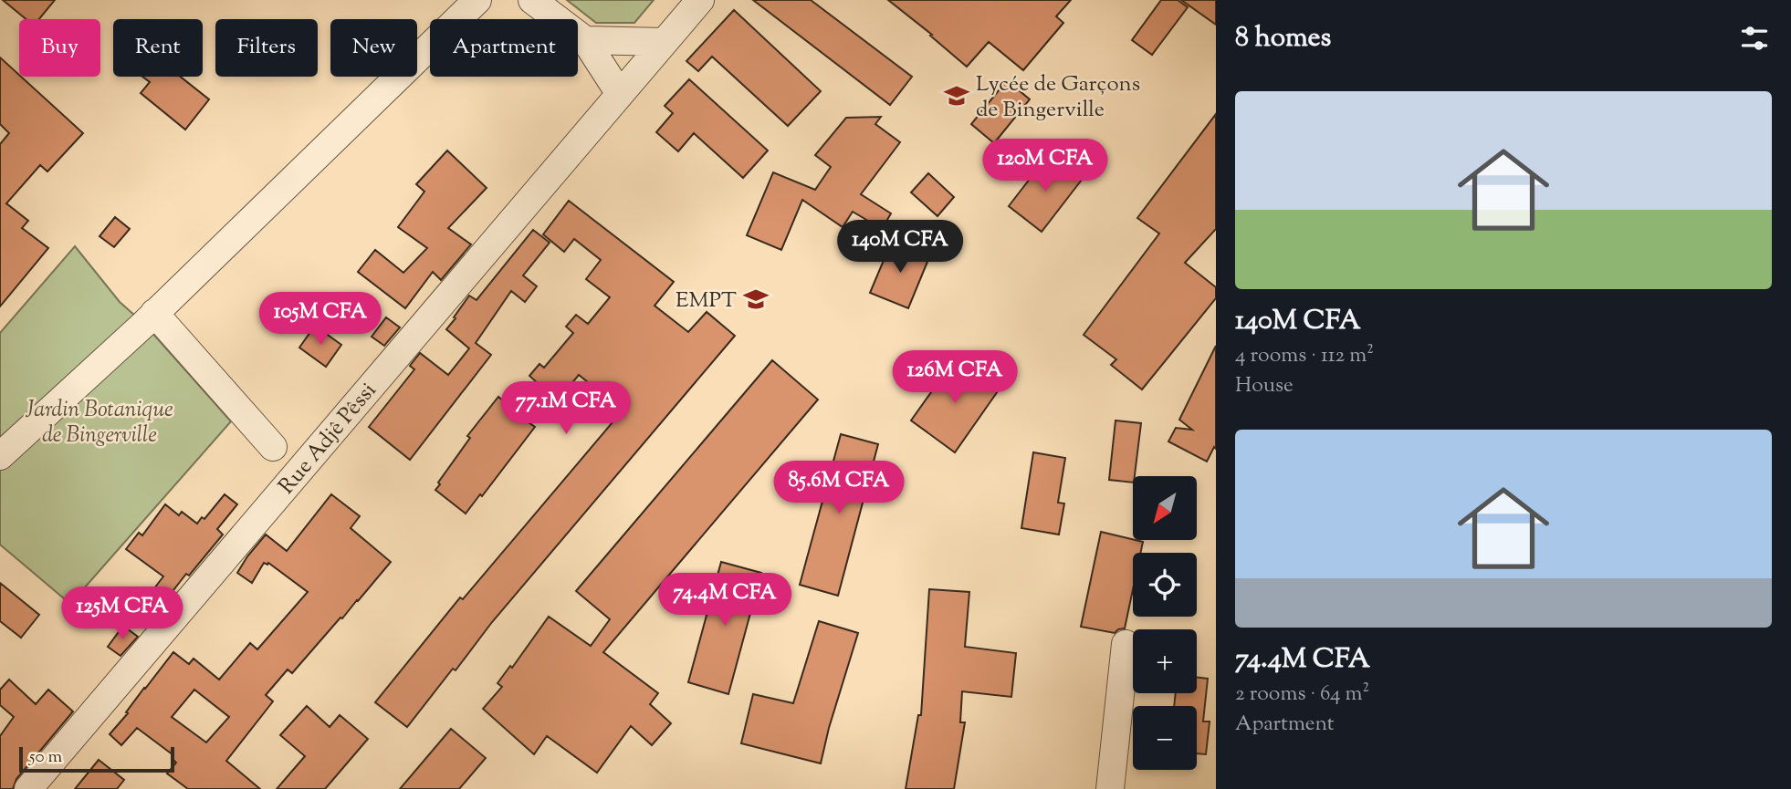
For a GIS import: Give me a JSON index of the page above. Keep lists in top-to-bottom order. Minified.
{"streets":{"street":["Rue Adjê Pêssi"]},"parks":["Jardin Botanique de Bingerville"],"places":{"school or university":["Lycée de Garçons de Bingerville","EMPT"]},"scale_bar":"50 m","north":"bottom left","page":{"heading":"8 homes","chip":["Buy","Rent","Filters","New","Apartment"],"list":[{"name":"140M CFA","note":"4 rooms · 112 m² · House"},{"name":"74.4M CFA","note":"2 rooms · 64 m² · Apartment"}],"price":["120M CFA","140M CFA","105M CFA","126M CFA","77.1M CFA","85.6M CFA","74.4M CFA","125M CFA"],"map_buttons":["+","−"],"scale":"50 m"}}
